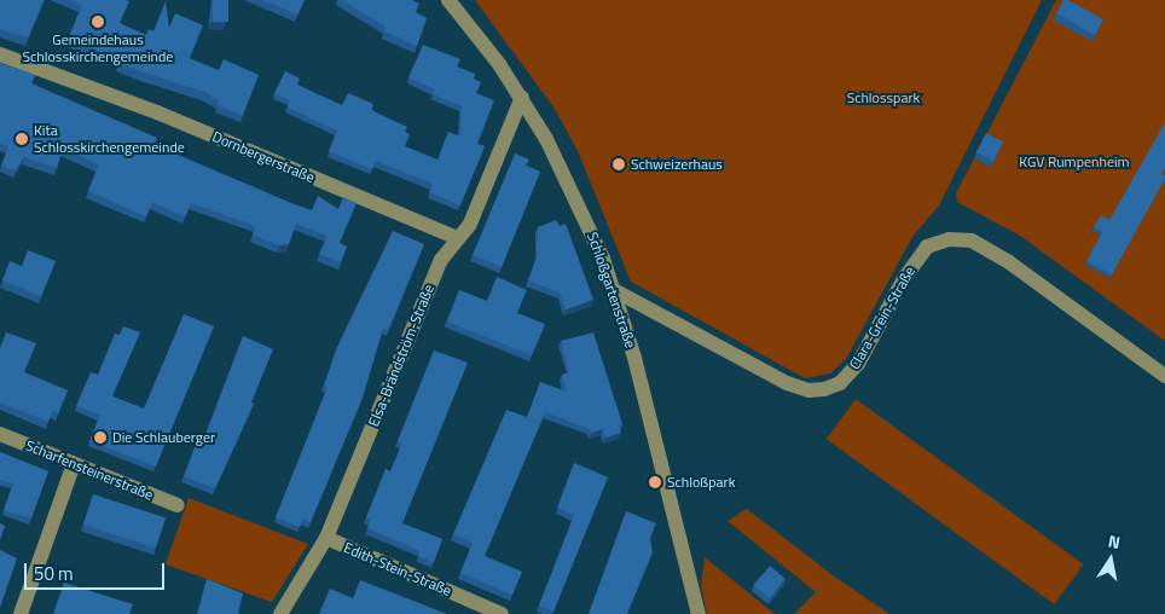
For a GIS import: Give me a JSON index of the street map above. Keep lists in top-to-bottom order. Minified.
{"streets":{"street":["Dornbergerstraße","Schloßgartenstraße","Clara-Grein-Straße","Elsa-Brändström-Straße","Scharfensteinerstraße","Edith-Stein-Straße"]},"crossings":[["Dornbergerstraße","Elsa-Brändström-Straße"],["Schloßgartenstraße","Clara-Grein-Straße"],["Schloßgartenstraße","Elsa-Brändström-Straße"],["Elsa-Brändström-Straße","Edith-Stein-Straße"]],"parks":["Schlosspark","KGV Rumpenheim"],"places":["Gemeindehaus Schlosskirchengemeinde","Kita Schlosskirchengemeinde","Schweizerhaus","Die Schlauberger","Schloßpark"],"scale_bar":"50 m","north":"top"}
